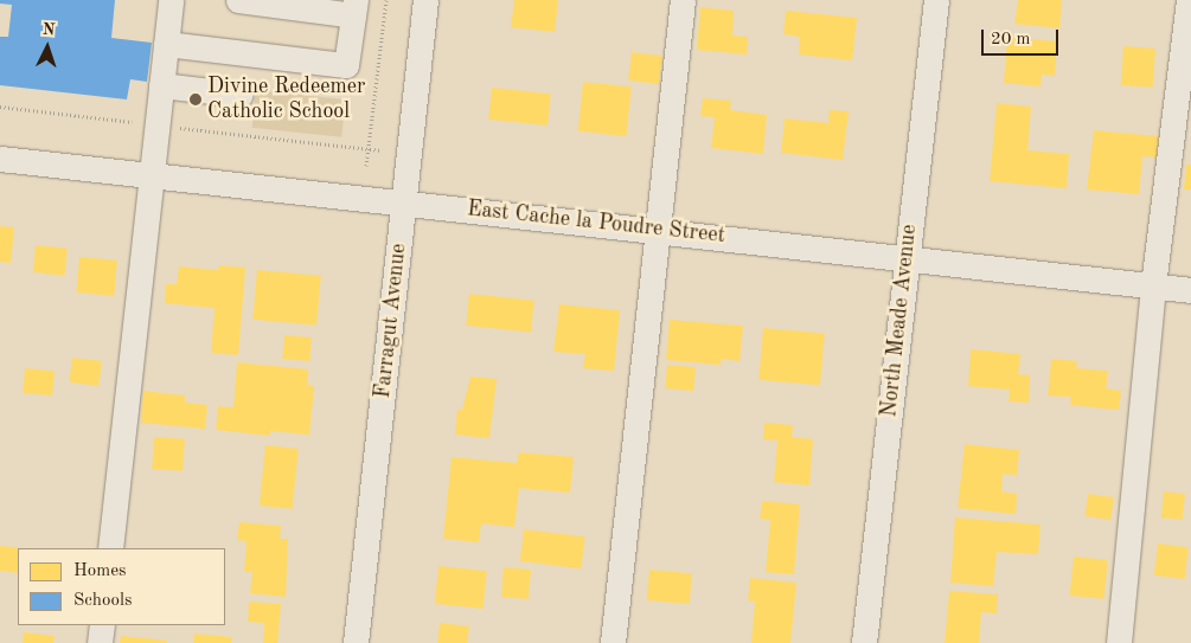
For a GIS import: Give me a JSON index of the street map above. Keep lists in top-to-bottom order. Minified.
{"streets":{"street":["East Cache la Poudre Street","Farragut Avenue","North Meade Avenue"]},"crossings":[["East Cache la Poudre Street","Farragut Avenue"],["East Cache la Poudre Street","North Meade Avenue"]],"places":["Divine Redeemer Catholic School"],"legend":["Homes","Schools"],"scale_bar":"20 m","north":"top"}
